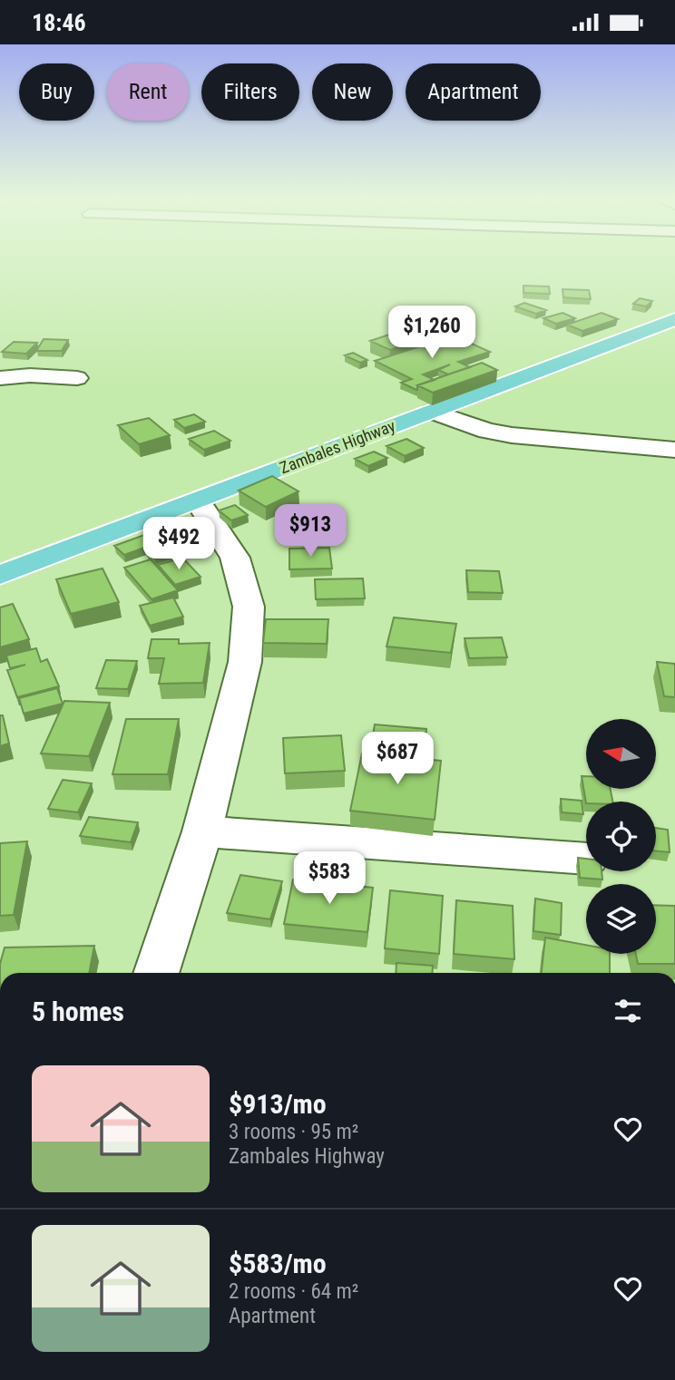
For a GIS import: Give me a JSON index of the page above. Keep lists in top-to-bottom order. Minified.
{"streets":{"main road":["Zambales Highway"]},"north":"left","page":{"status":"18:46","chip":["Buy","Rent","Filters","New","Apartment"],"price":["$1,260","$913","$492","$687","$583"],"heading":"5 homes","list":[{"name":"$913/mo","note":"3 rooms · 95 m² · Zambales Highway"},{"name":"$583/mo","note":"2 rooms · 64 m² · Apartment"}]}}
